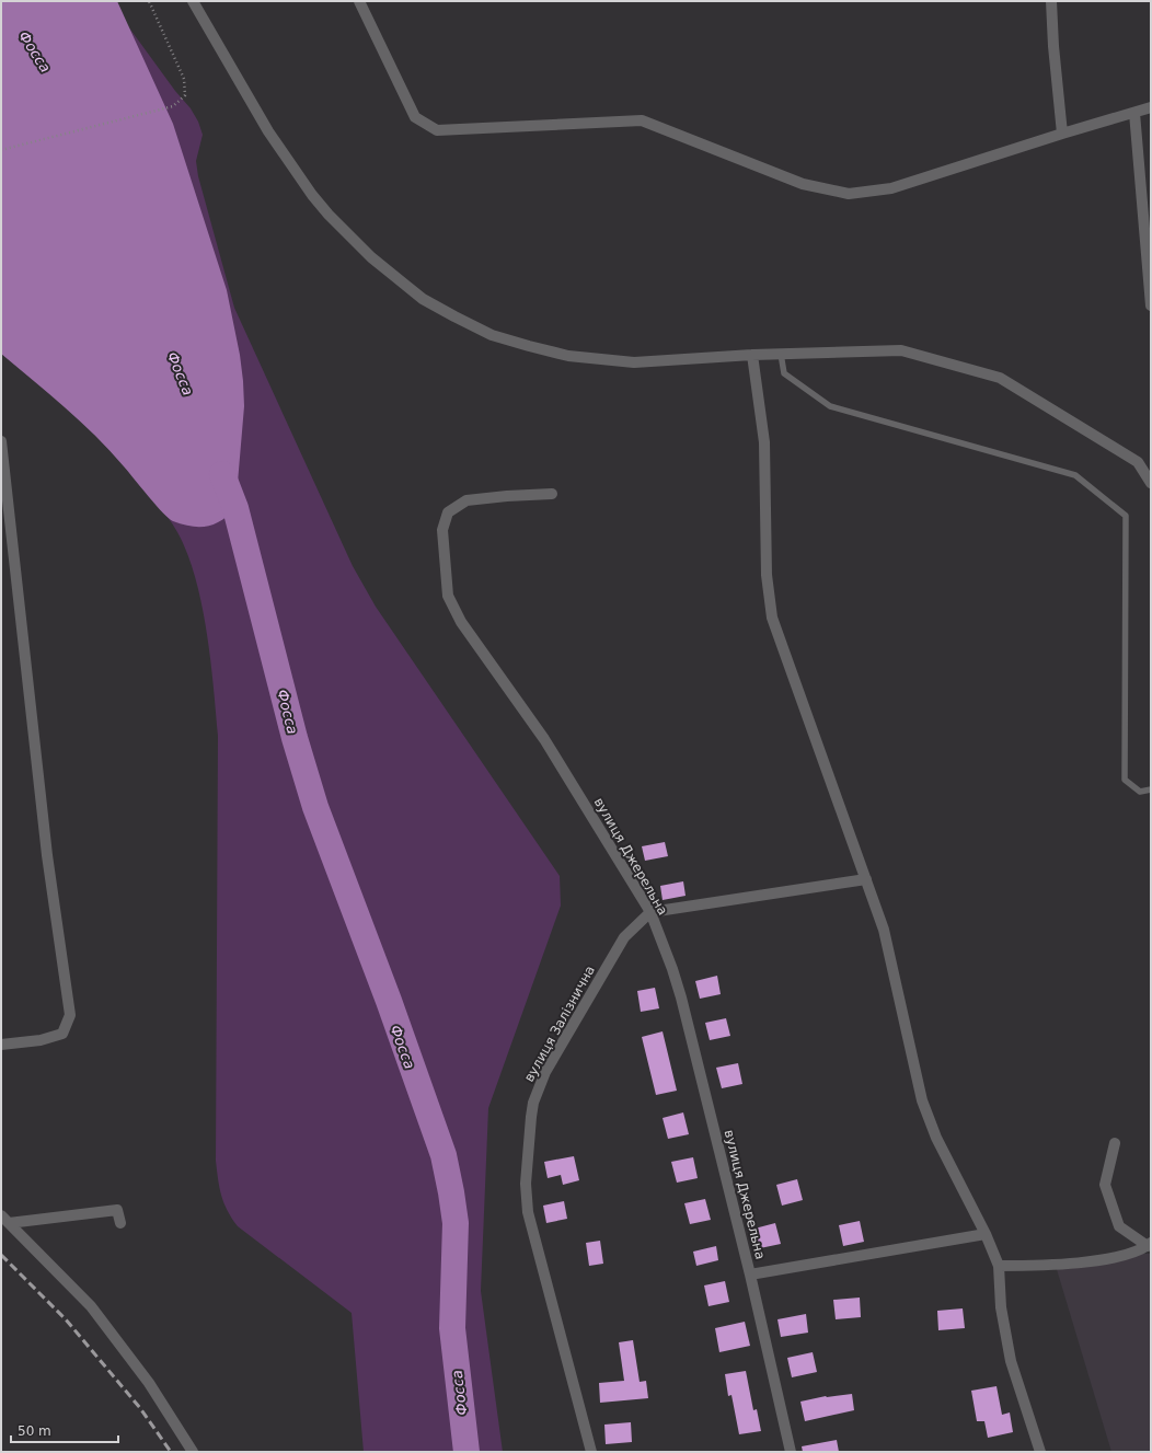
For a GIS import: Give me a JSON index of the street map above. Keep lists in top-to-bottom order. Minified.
{"streets":{"street":["вулиця Джерельна","вулиця Залізнична"]},"crossings":[["вулиця Джерельна","вулиця Залізнична"]],"water":["Фосса"],"scale_bar":"50 m"}
